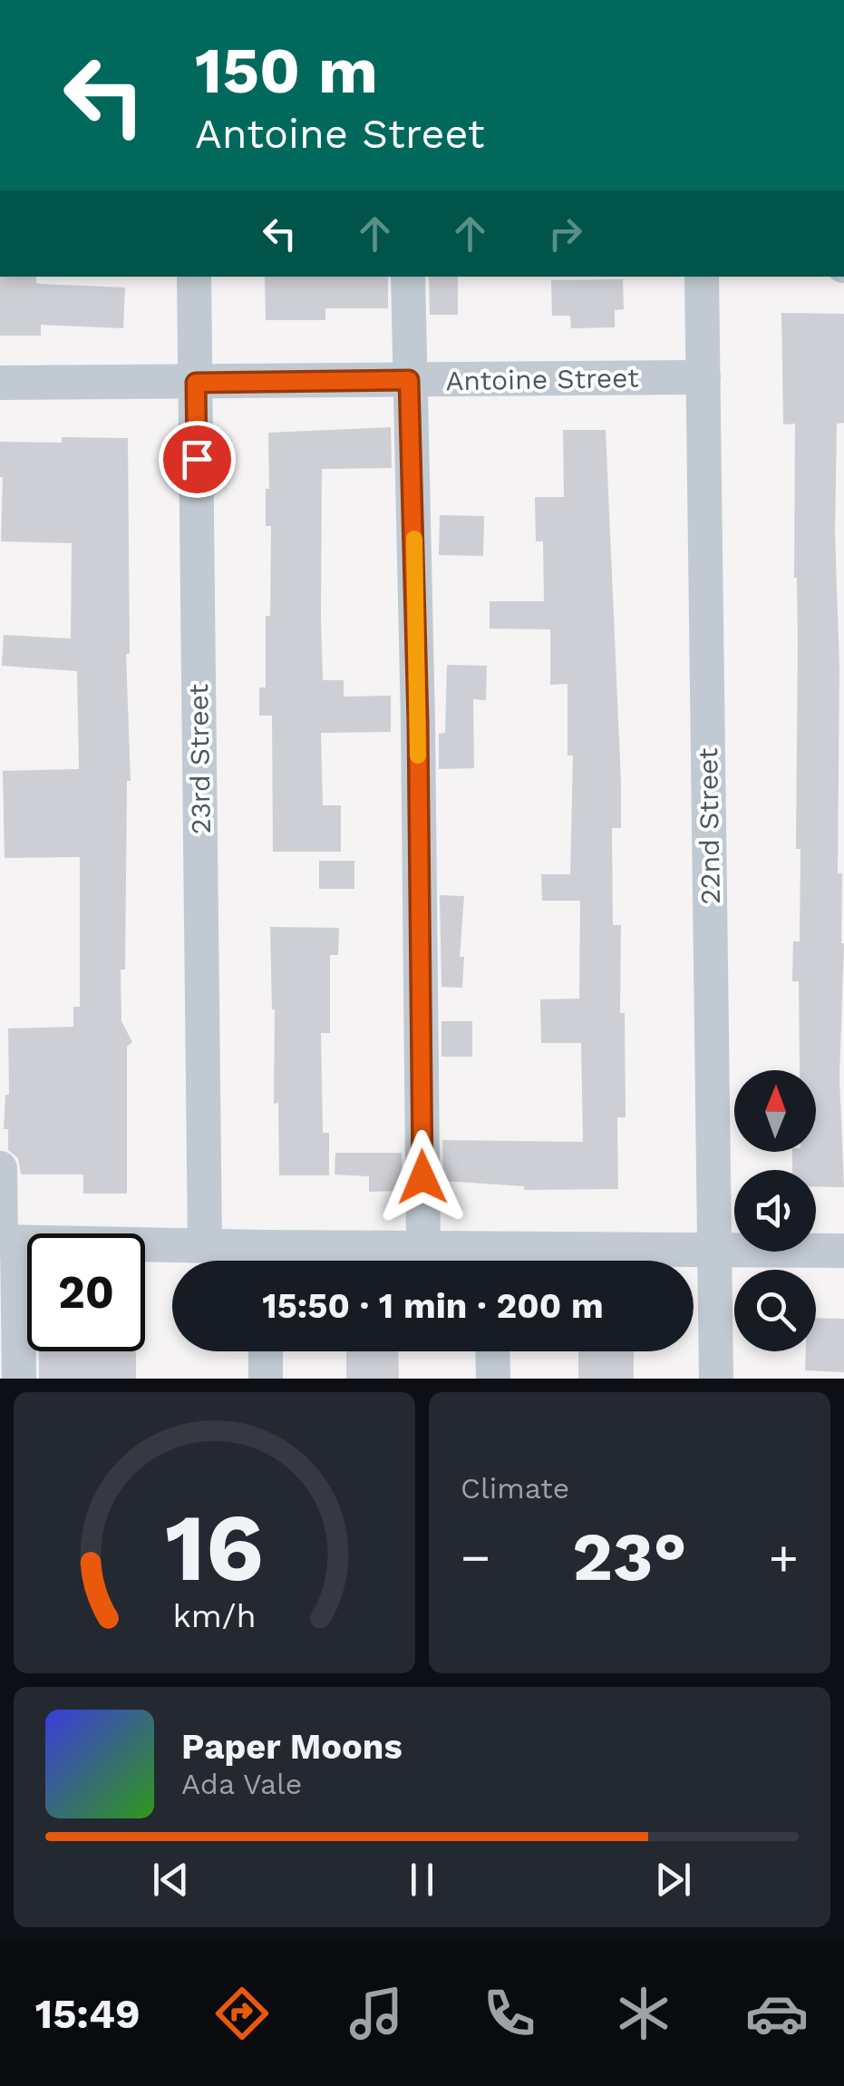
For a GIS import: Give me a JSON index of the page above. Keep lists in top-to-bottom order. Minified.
{"streets":{"street":["Antoine Street","23rd Street","22nd Street"]},"crossings":[["Antoine Street","23rd Street"],["Antoine Street","22nd Street"]],"north":"top","page":{"turn":["150 m","Antoine Street"],"limit":"20","trip":"15:50 · 1 min · 200 m","tile":"Climate","heat":["−","23°","+"],"song":["Paper Moons","Ada Vale"],"tabs":"15:49","gauge":["16","km/h"]}}
